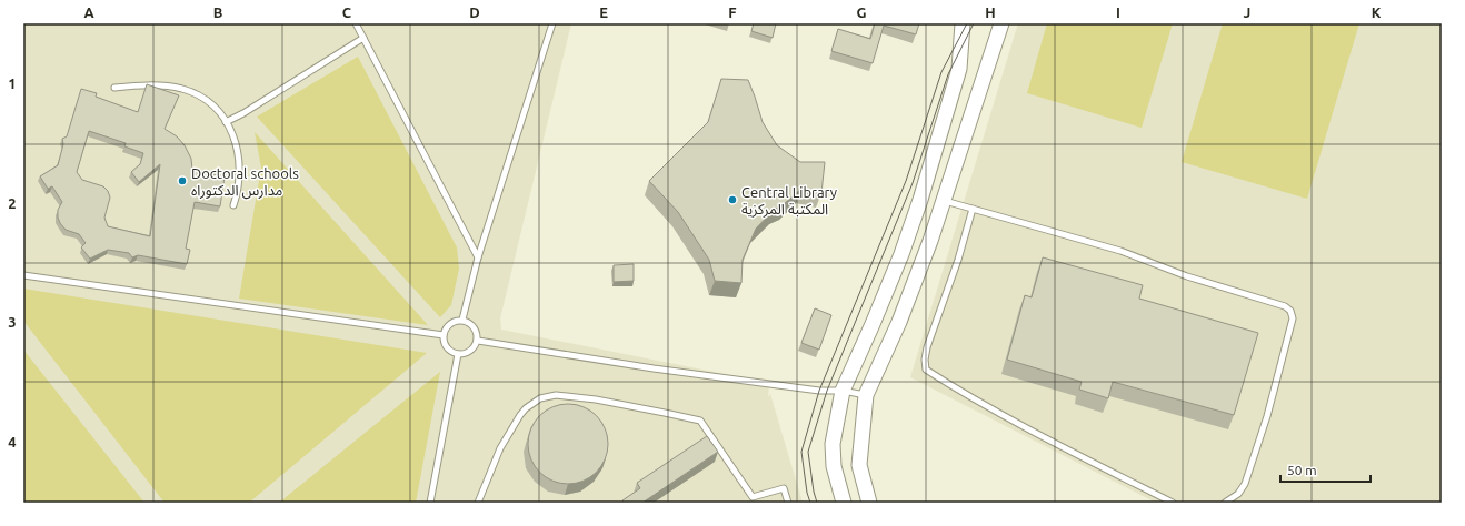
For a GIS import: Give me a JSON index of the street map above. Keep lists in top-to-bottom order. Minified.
{"places":["Doctoral schools مدارس الدكتوراه","Central Library المكتبة المركزية"],"scale_bar":"50 m","grid":{"columns":["A","B","C","D","E","F","G","H","I","J","K"],"rows":["1","2","3","4"]}}
